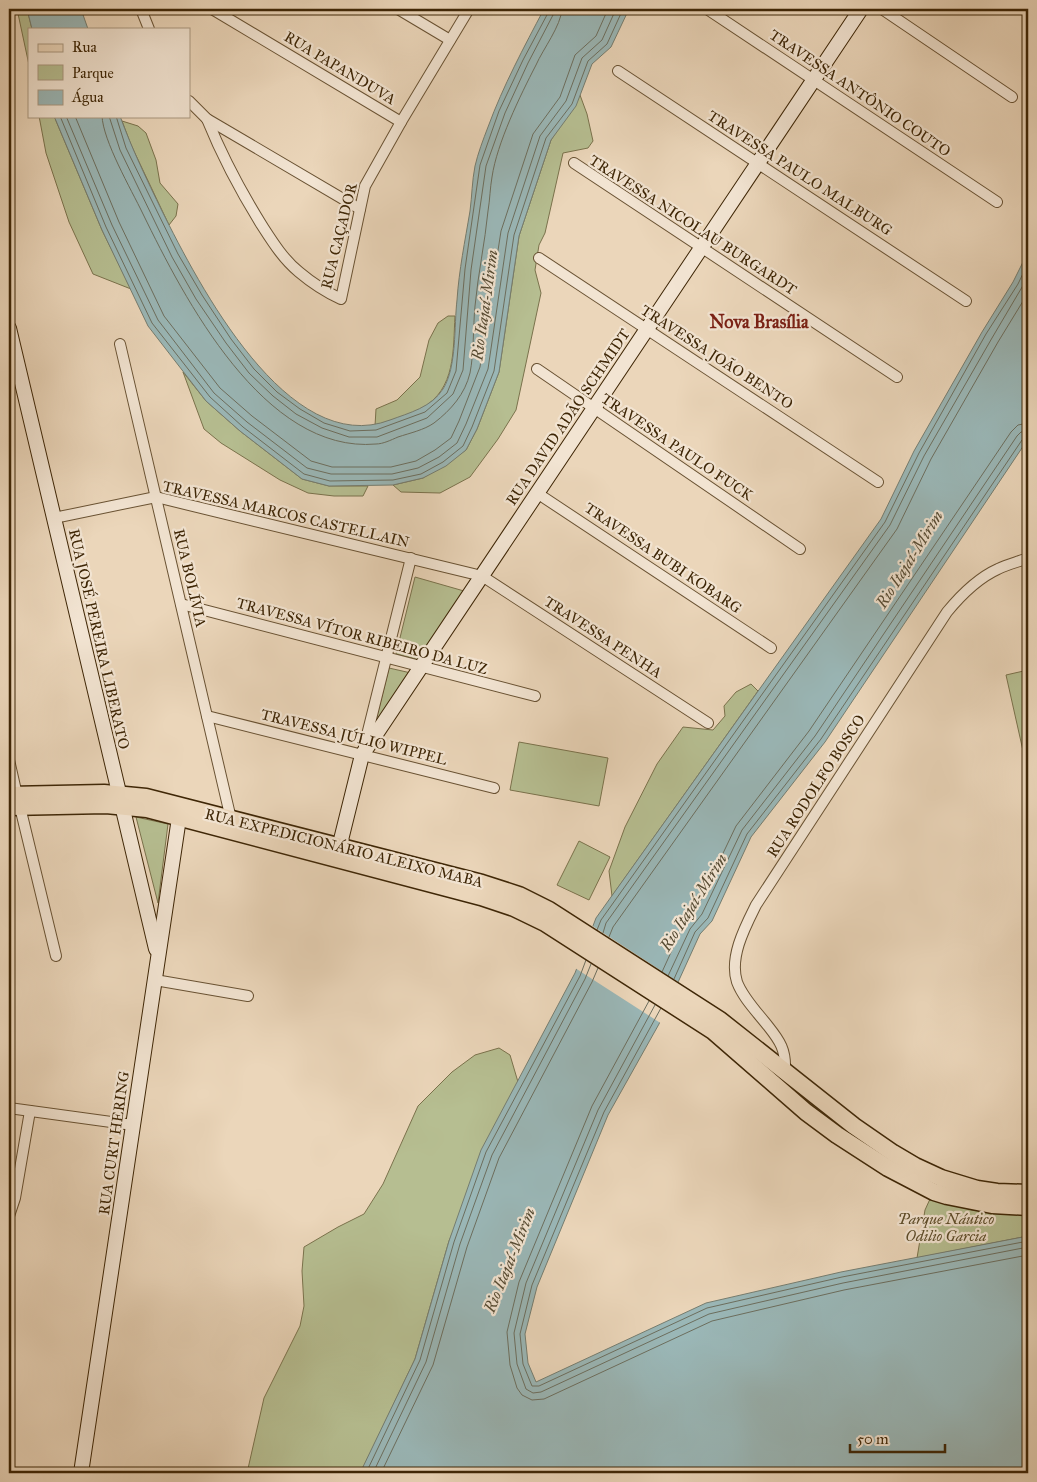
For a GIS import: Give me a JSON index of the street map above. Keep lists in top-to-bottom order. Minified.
{"streets":{"main road":["RUA DAVID ADÃO SCHMIDT","RUA JOSÉ PEREIRA LIBERATO","RUA EXPEDICIONÁRIO ALEIXO MABA","RUA CURT HERING"],"street":["RUA PAPANDUVA","TRAVESSA ANTÔNIO COUTO","TRAVESSA PAULO MALBURG","TRAVESSA NICOLAU BURGARDT","RUA CAÇADOR","TRAVESSA JOÃO BENTO","TRAVESSA PAULO FUCK","TRAVESSA MARCOS CASTELLAIN","TRAVESSA BUBI KOBARG","RUA BOLÍVIA","TRAVESSA VÍTOR RIBEIRO DA LUZ","TRAVESSA PENHA","TRAVESSA JÚLIO WIPPEL","RUA RODOLFO BOSCO"]},"crossings":[["RUA PAPANDUVA","RUA CAÇADOR"],["TRAVESSA ANTÔNIO COUTO","RUA DAVID ADÃO SCHMIDT"],["TRAVESSA PAULO MALBURG","RUA DAVID ADÃO SCHMIDT"],["TRAVESSA NICOLAU BURGARDT","RUA DAVID ADÃO SCHMIDT"],["TRAVESSA JOÃO BENTO","RUA DAVID ADÃO SCHMIDT"],["RUA DAVID ADÃO SCHMIDT","TRAVESSA PAULO FUCK"],["RUA DAVID ADÃO SCHMIDT","TRAVESSA MARCOS CASTELLAIN"],["RUA DAVID ADÃO SCHMIDT","TRAVESSA BUBI KOBARG"],["RUA DAVID ADÃO SCHMIDT","TRAVESSA VÍTOR RIBEIRO DA LUZ"],["RUA DAVID ADÃO SCHMIDT","TRAVESSA PENHA"],["RUA DAVID ADÃO SCHMIDT","TRAVESSA JÚLIO WIPPEL"],["RUA DAVID ADÃO SCHMIDT","RUA EXPEDICIONÁRIO ALEIXO MABA"],["TRAVESSA MARCOS CASTELLAIN","RUA BOLÍVIA"],["TRAVESSA MARCOS CASTELLAIN","TRAVESSA PENHA"],["TRAVESSA MARCOS CASTELLAIN","RUA JOSÉ PEREIRA LIBERATO"],["RUA BOLÍVIA","TRAVESSA VÍTOR RIBEIRO DA LUZ"],["RUA BOLÍVIA","TRAVESSA JÚLIO WIPPEL"],["RUA BOLÍVIA","RUA EXPEDICIONÁRIO ALEIXO MABA"],["RUA JOSÉ PEREIRA LIBERATO","RUA EXPEDICIONÁRIO ALEIXO MABA"],["RUA JOSÉ PEREIRA LIBERATO","RUA CURT HERING"],["RUA EXPEDICIONÁRIO ALEIXO MABA","RUA CURT HERING"]],"districts":["Nova Brasília"],"water":["Rio Itajaí-Mirim"],"parks":["Parque Náutico Odilio Garcia"],"legend":["Rua","Parque","Água"],"scale_bar":"50 m"}
